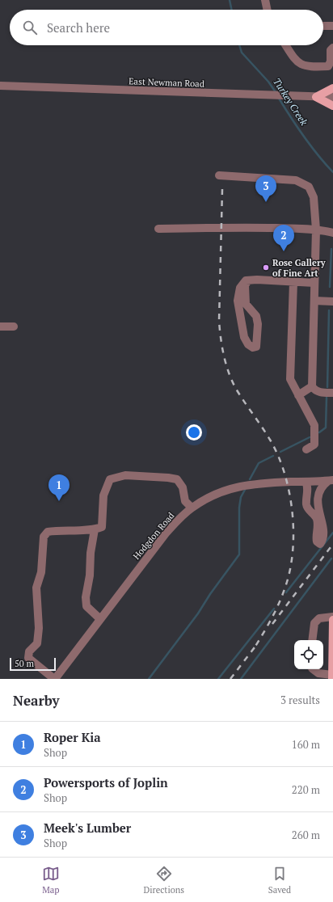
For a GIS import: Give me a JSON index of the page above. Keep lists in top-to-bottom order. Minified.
{"streets":{"street":["East Newman Road","Hodgdon Road"]},"water":["Turkey Creek"],"places":["Rose Gallery of Fine Art"],"scale_bar":"50 m","page":{"search":"Search here","pins":["3","2","1"],"scale":"50 m","heading":["Nearby","3 results"],"list":[{"mark":"1","name":"Roper Kia","note":"Shop","value":"160 m"},{"mark":"2","name":"Powersports of Joplin","note":"Shop","value":"220 m"},{"mark":"3","name":"Meek's Lumber","note":"Shop","value":"260 m"}],"nav":["Map","Directions","Saved"]}}
